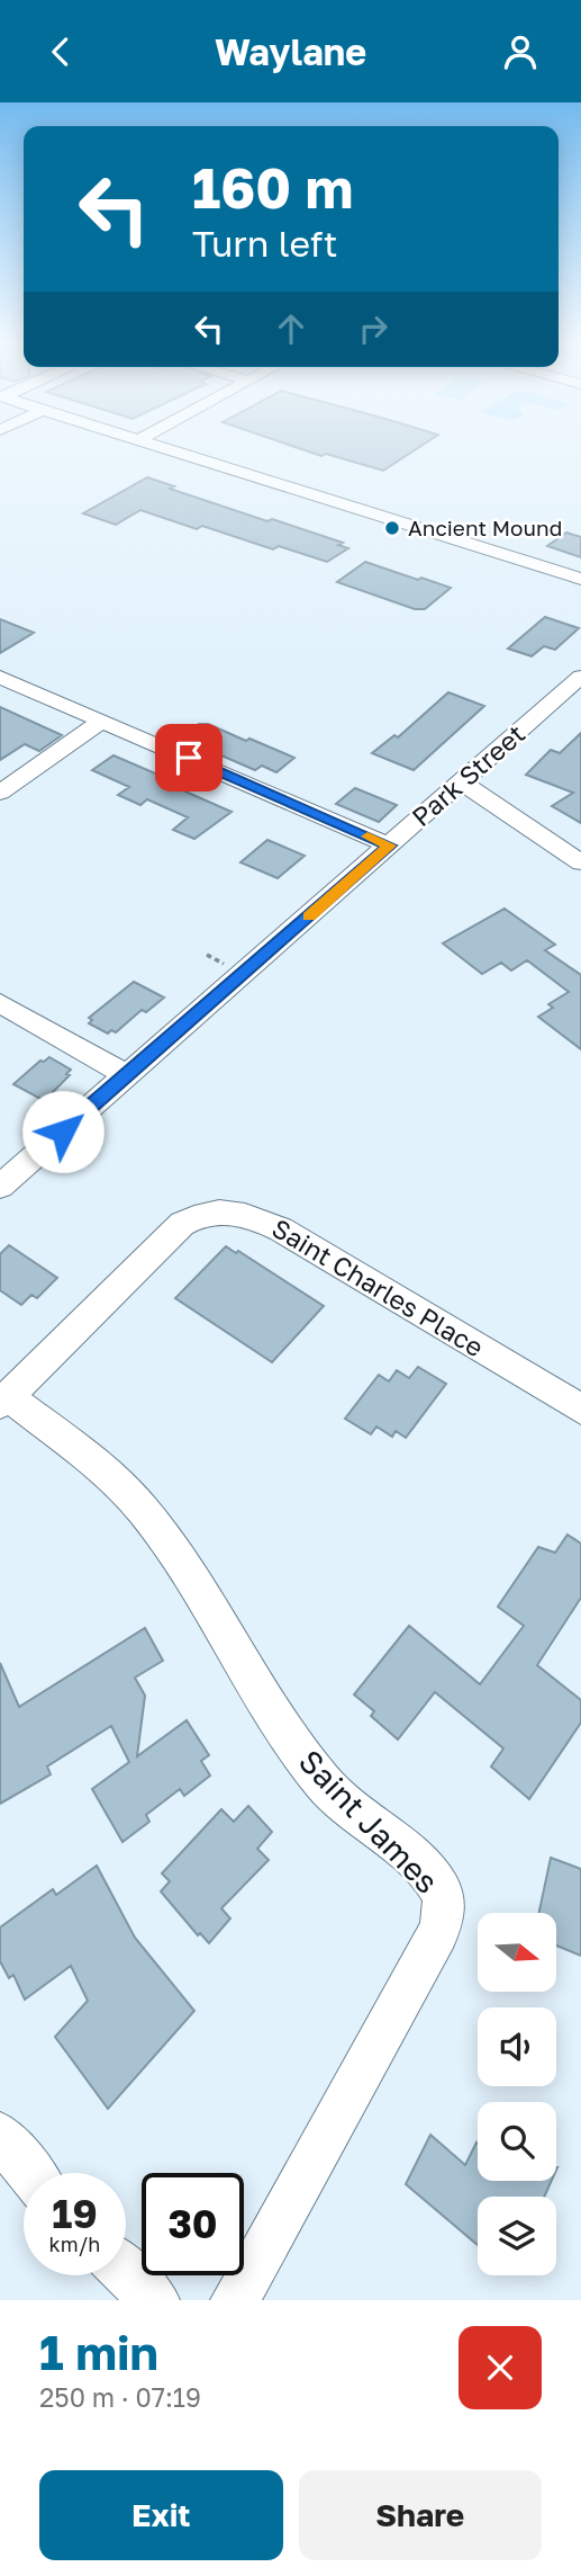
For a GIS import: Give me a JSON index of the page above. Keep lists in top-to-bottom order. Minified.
{"streets":{"street":["Park Street","Saint Charles Place","Saint James"]},"crossings":[["Saint Charles Place","Saint James"]],"places":["Ancient Mound"],"north":"right","page":{"header":"Waylane","turn":["160 m","Turn left"],"speed":"19 km/h","limit":"30","heading":["1 min","250 m · 07:19"],"buttons":["Exit","Share"]}}
